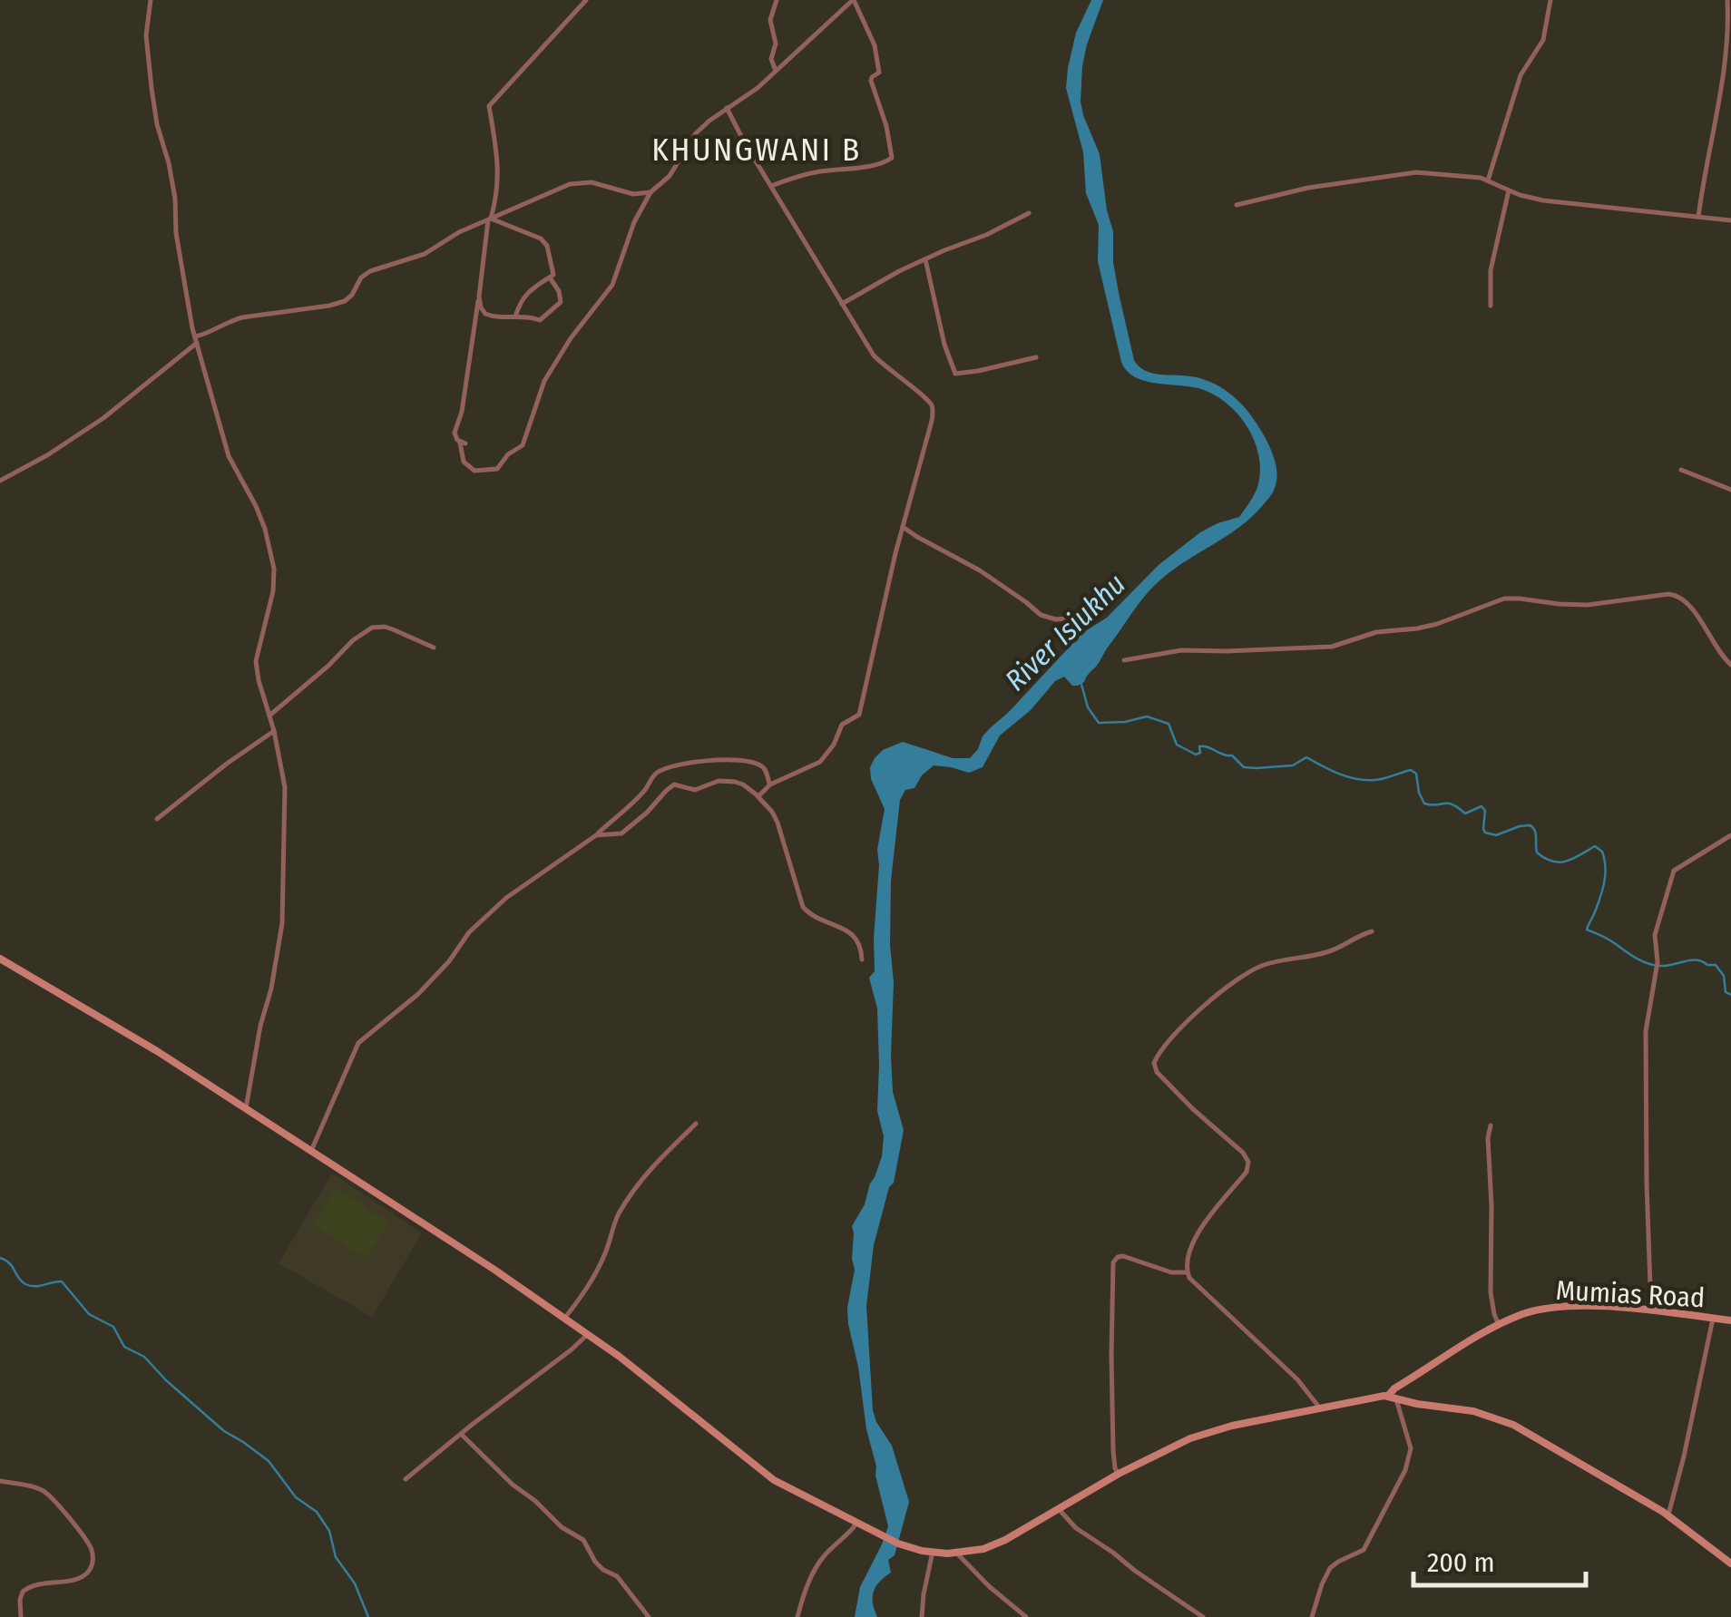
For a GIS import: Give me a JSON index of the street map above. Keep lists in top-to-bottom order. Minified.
{"streets":{"street":["Mumias Road"]},"districts":["KHUNGWANI B"],"water":["River Isiukhu"],"scale_bar":"200 m"}
